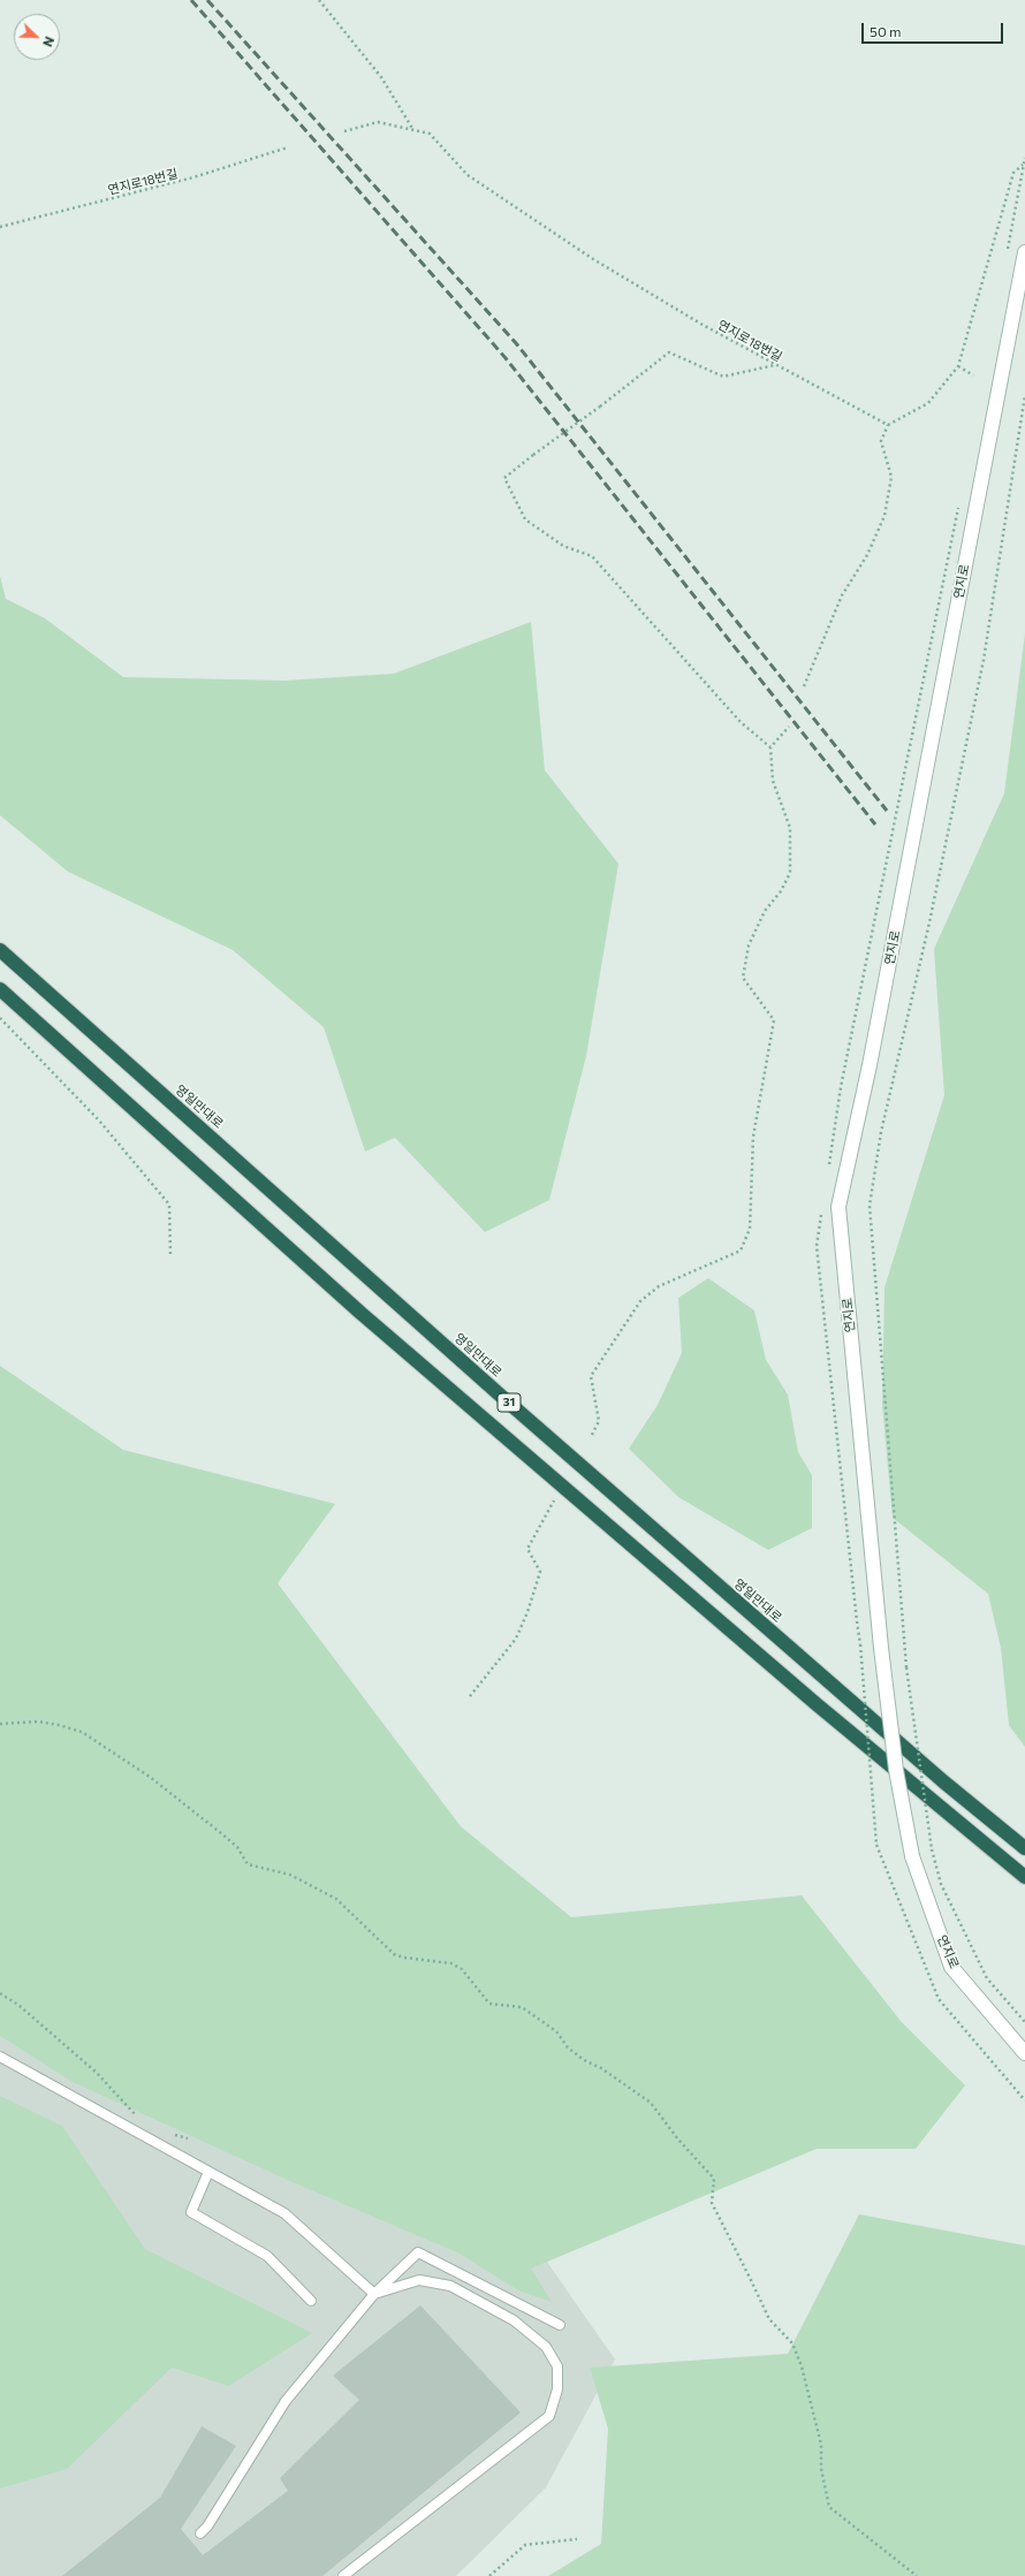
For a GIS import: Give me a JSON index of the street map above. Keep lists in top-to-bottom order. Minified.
{"streets":{"highway":["영일만대로","31"],"main road":["연지로"],"path":["연지로18번길"]},"scale_bar":"50 m","north":"bottom right"}
